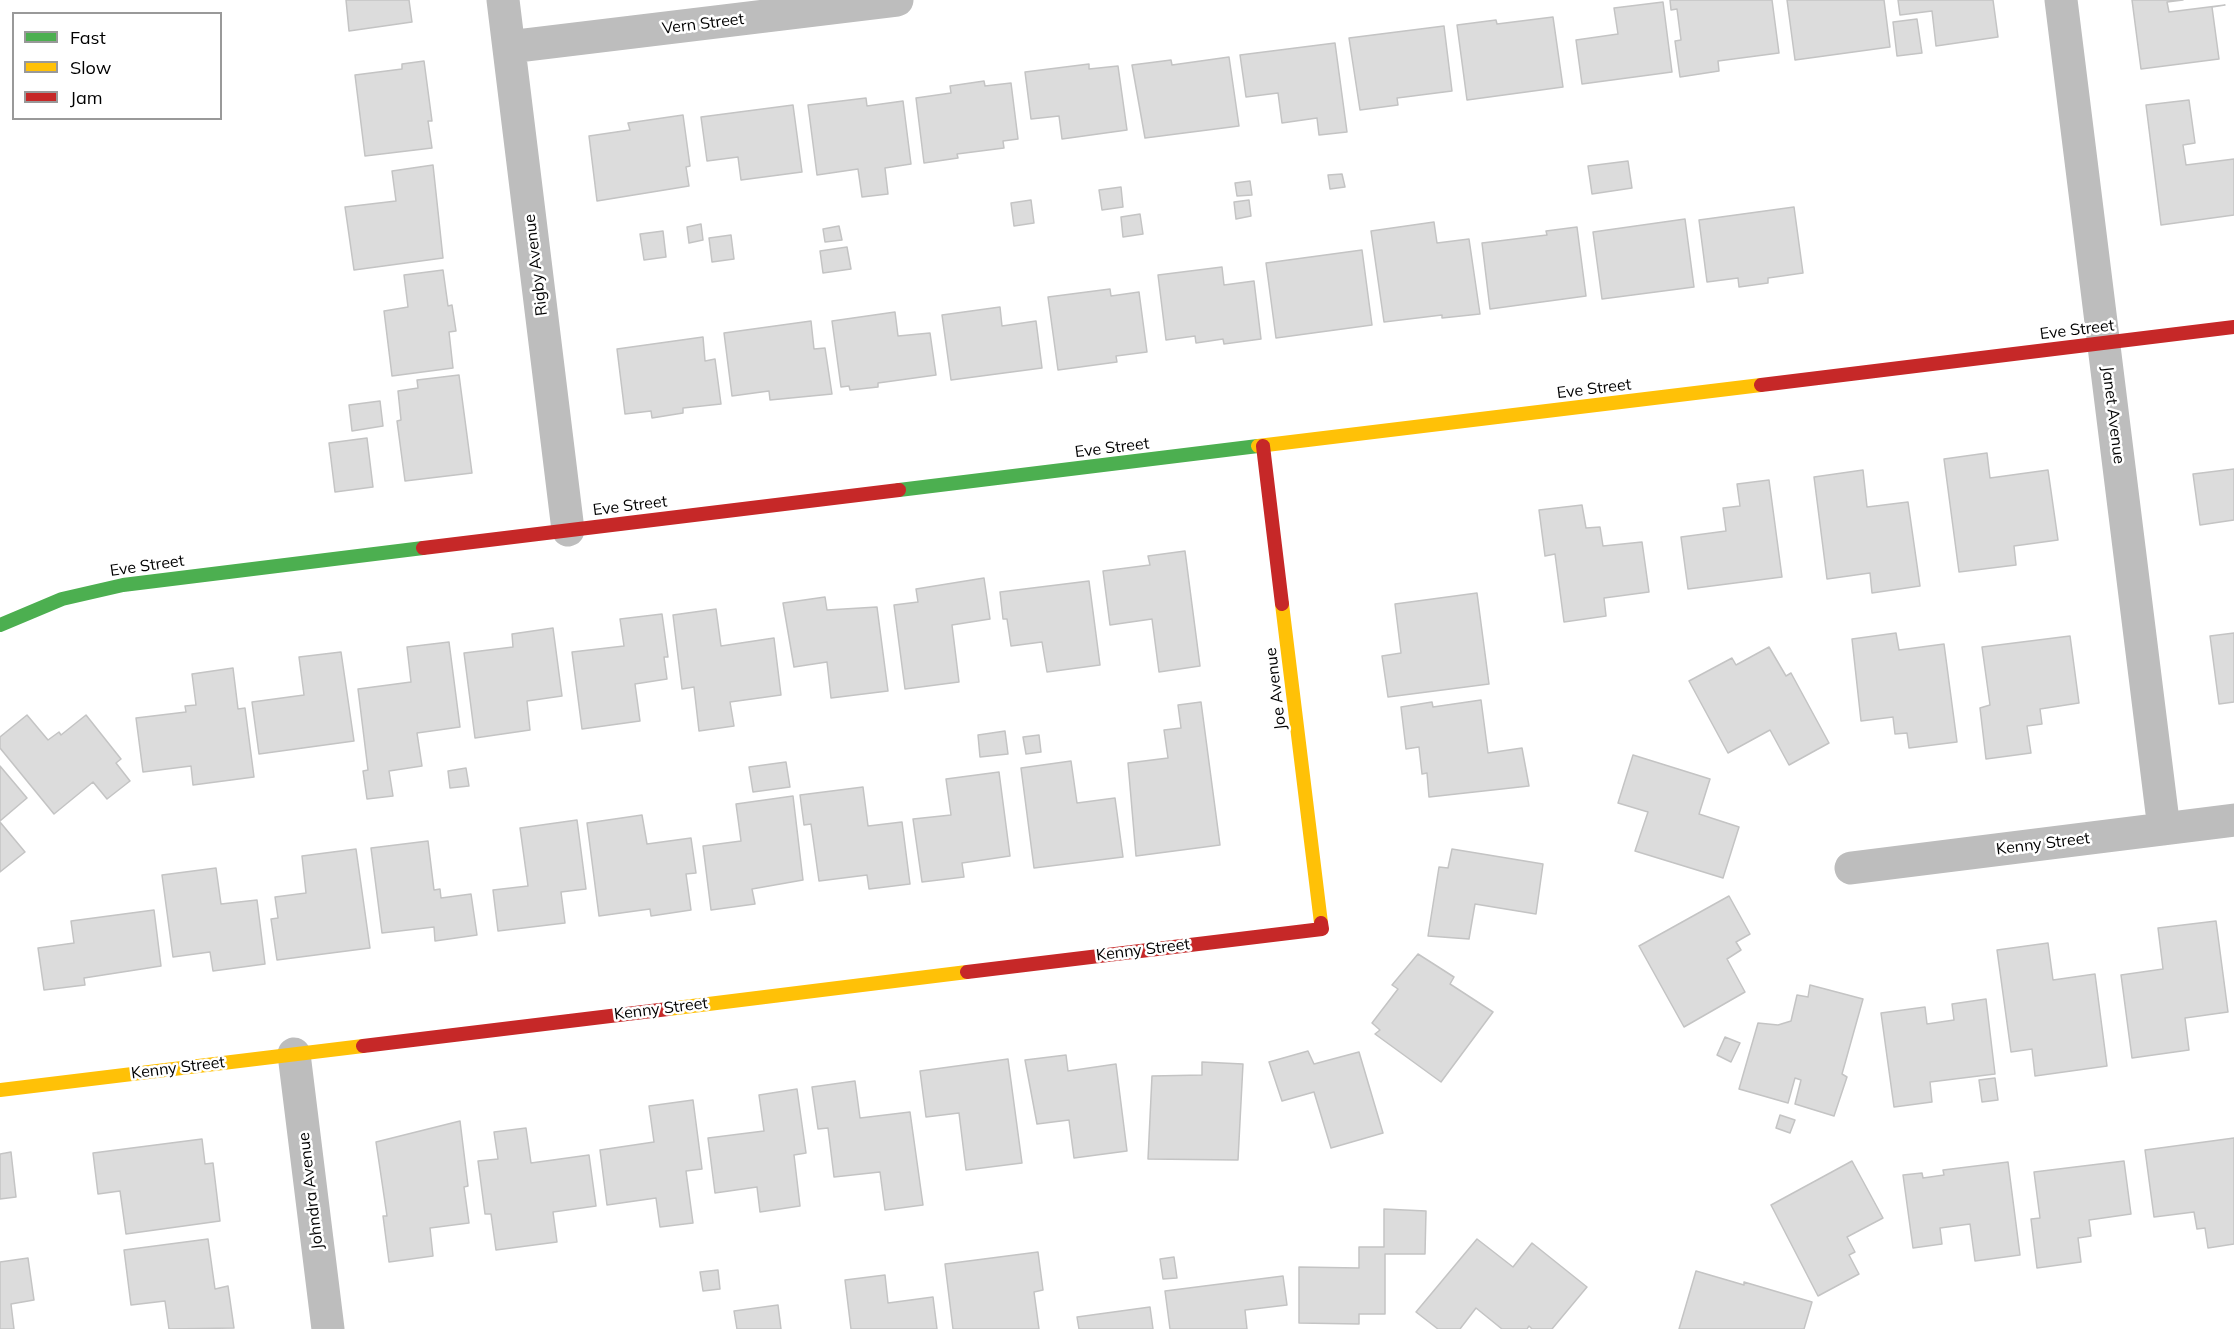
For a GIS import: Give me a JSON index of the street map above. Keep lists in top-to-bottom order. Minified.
{"streets":{"street":["Vern Street","Rigby Avenue","Eve Street","Janet Avenue","Joe Avenue","Kenny Street","Johndra Avenue"]},"crossings":[["Vern Street","Rigby Avenue"],["Rigby Avenue","Eve Street"],["Eve Street","Janet Avenue"],["Eve Street","Joe Avenue"],["Janet Avenue","Kenny Street"],["Joe Avenue","Kenny Street"],["Kenny Street","Johndra Avenue"]],"legend":["Fast","Slow","Jam"]}
